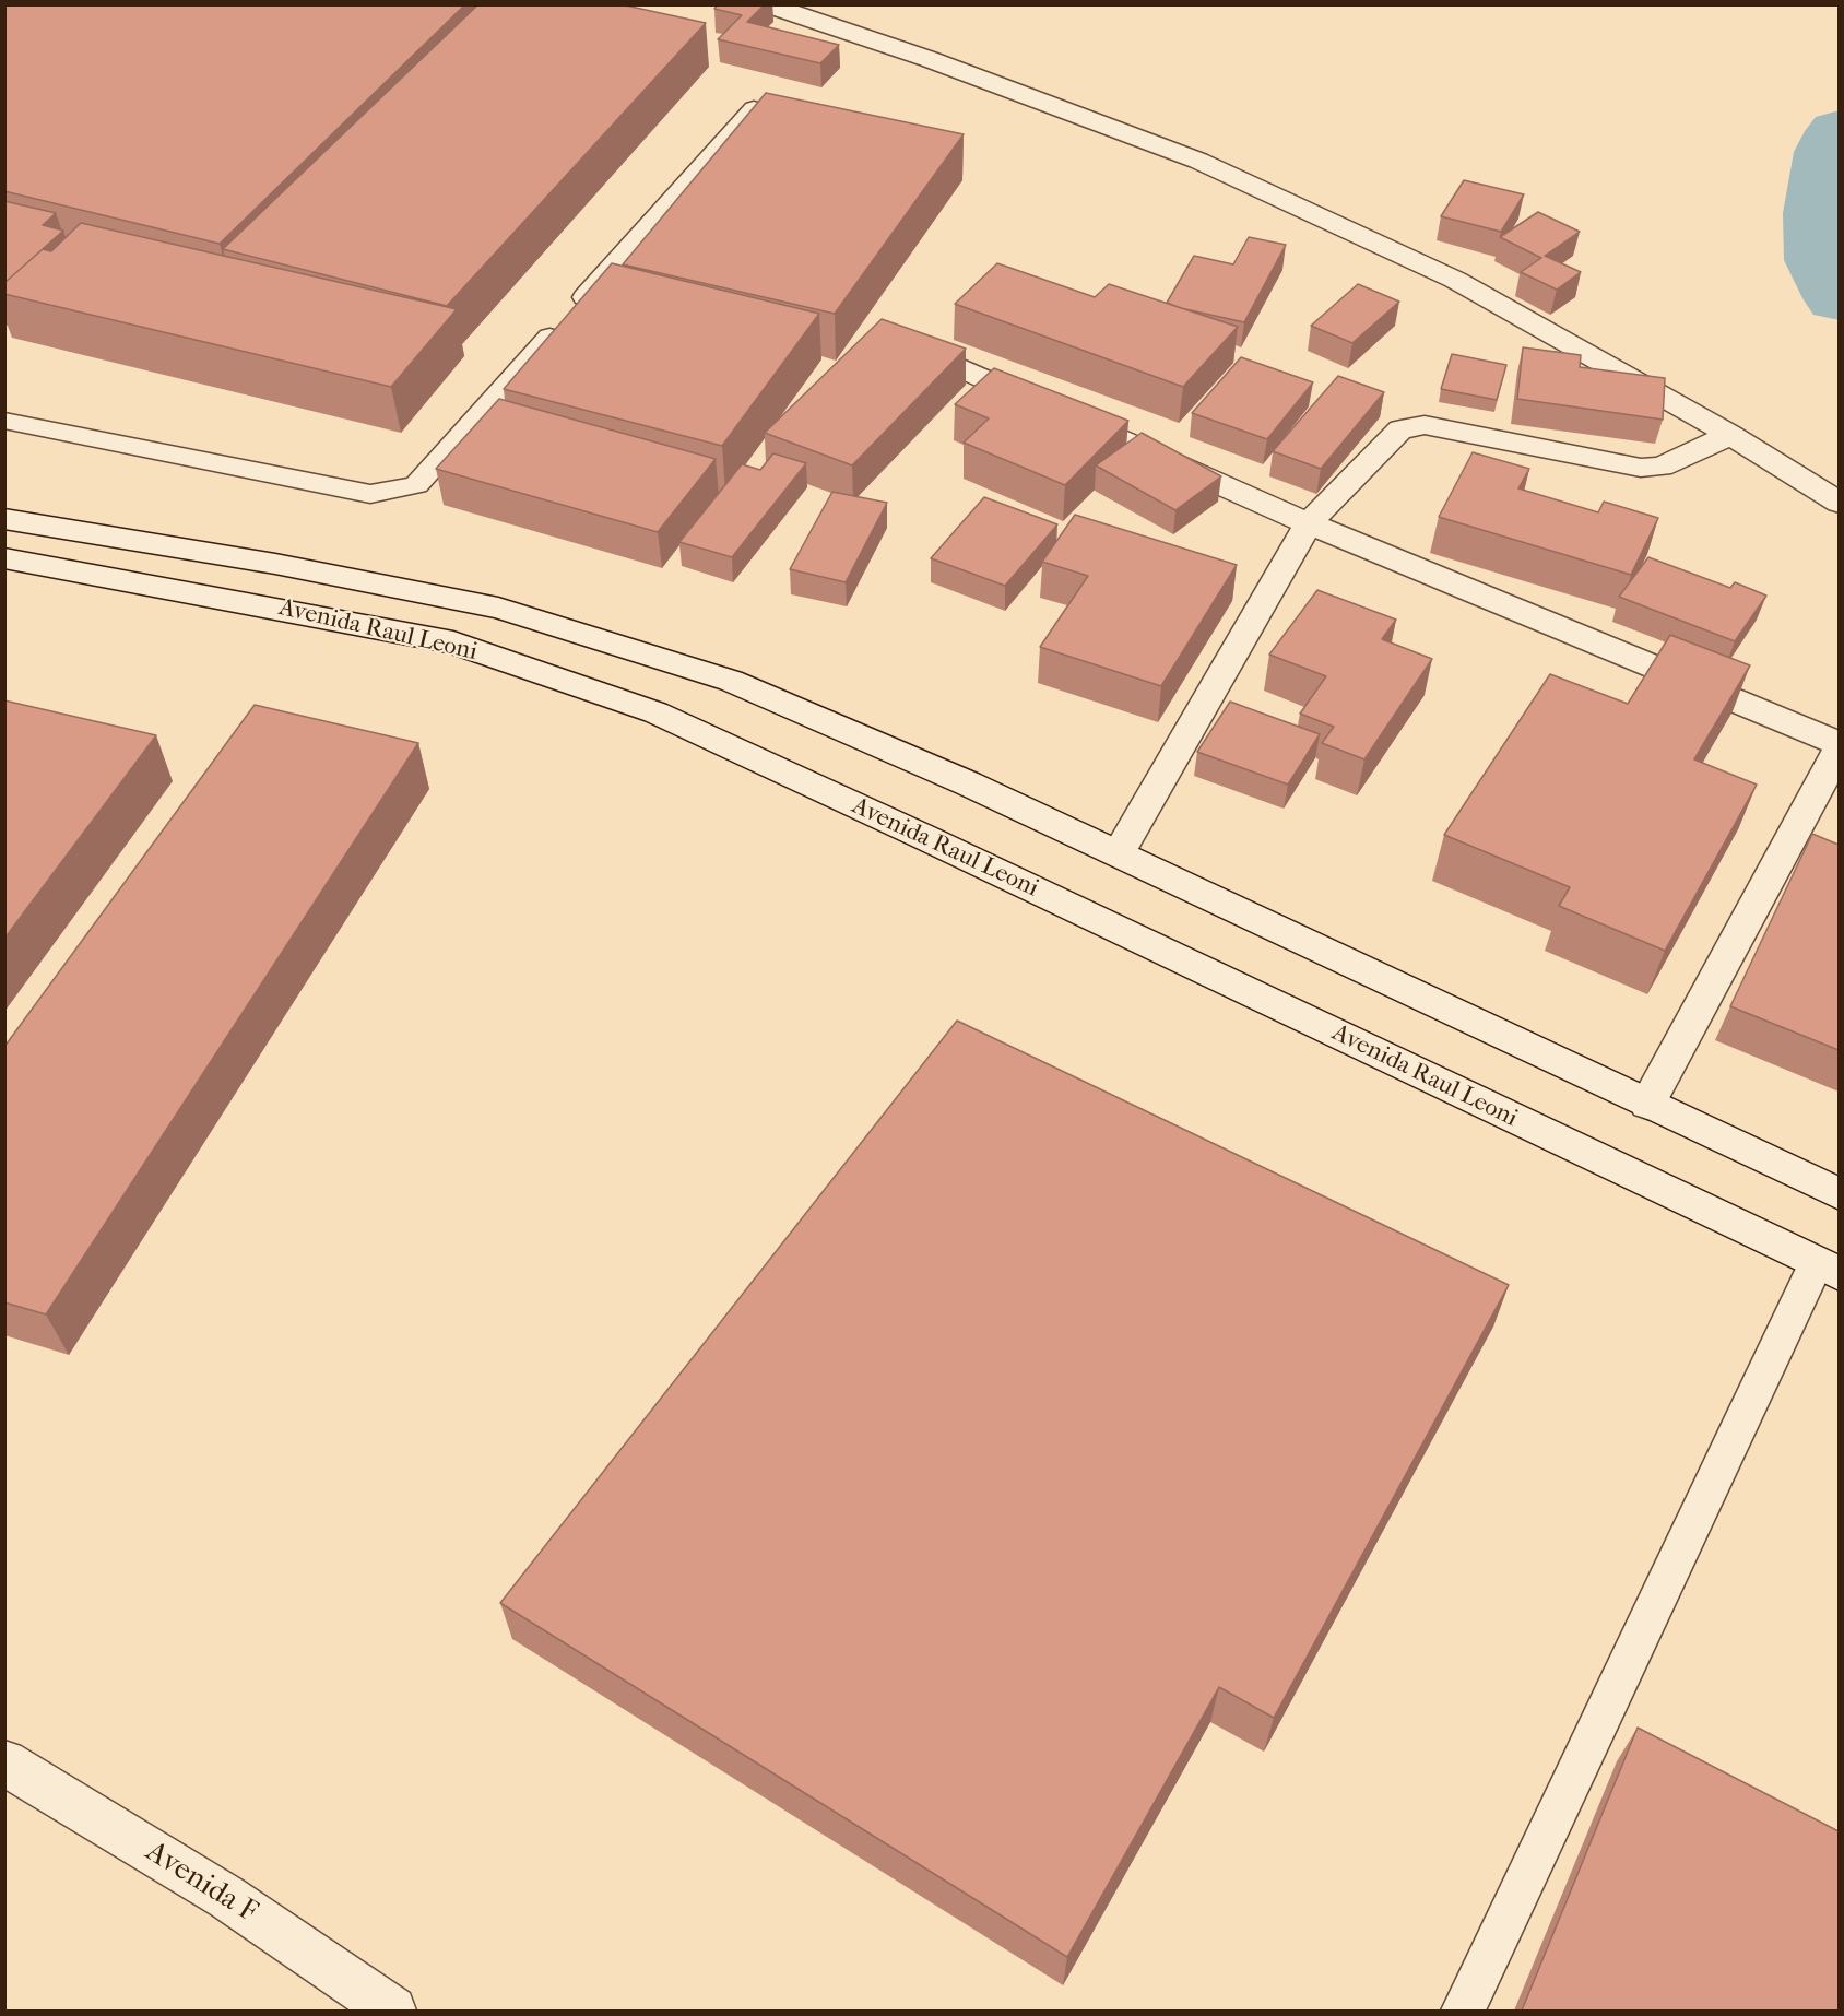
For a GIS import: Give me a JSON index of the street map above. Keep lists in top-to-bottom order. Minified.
{"streets":{"street":["Avenida Raul Leoni","Avenida F"]}}
